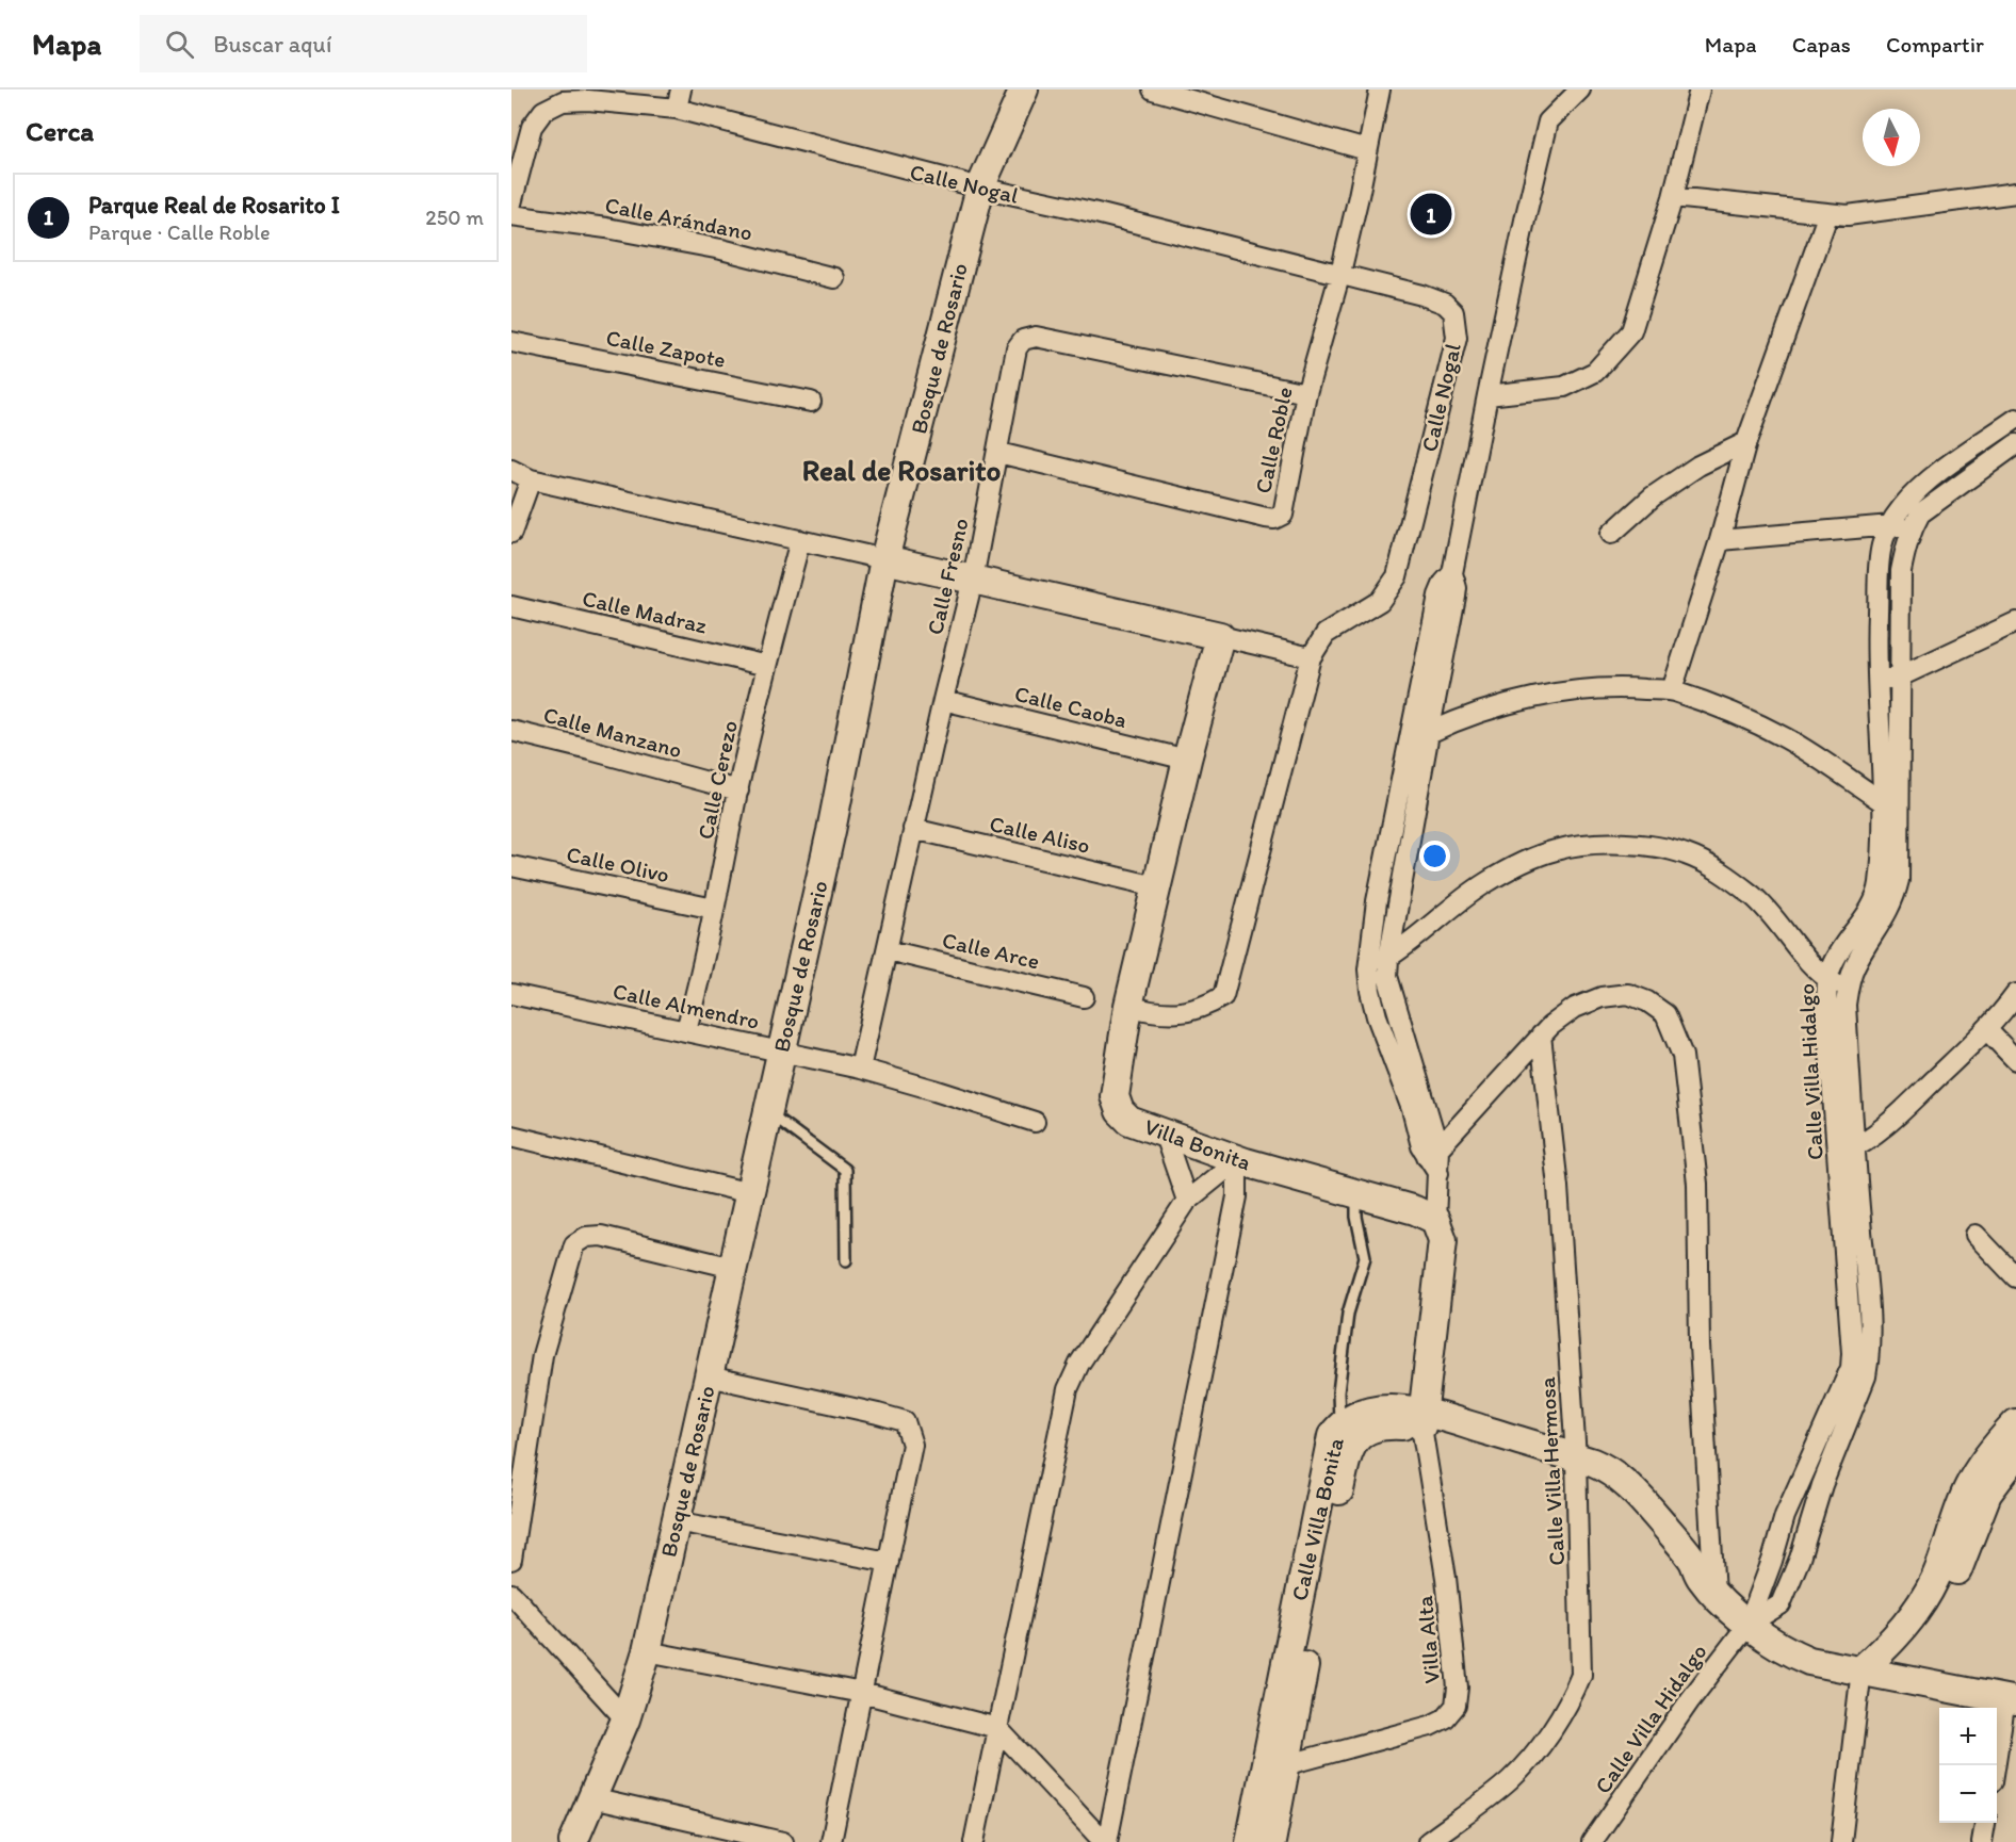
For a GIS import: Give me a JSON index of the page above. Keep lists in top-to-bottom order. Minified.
{"streets":{"main road":["Bosque de Rosario","Villa Bonita","Calle Villa Bonita"],"street":["Calle Nogal","Calle Arándano","Calle Zapote","Calle Roble","Calle Fresno","Calle Madraz","Calle Caoba","Calle Manzano","Calle Cerezo","Calle Aliso","Calle Olivo","Calle Arce","Calle Almendro","Calle Villa Hidalgo","Calle Villa Hermosa","Villa Alta"]},"crossings":[["Calle Nogal","Bosque de Rosario"],["Calle Nogal","Calle Roble"],["Bosque de Rosario","Calle Almendro"],["Calle Roble","Calle Fresno"],["Calle Fresno","Calle Caoba"],["Calle Fresno","Calle Aliso"],["Calle Fresno","Calle Arce"],["Calle Fresno","Calle Almendro"],["Calle Madraz","Calle Cerezo"],["Calle Caoba","Villa Bonita"],["Calle Manzano","Calle Cerezo"],["Calle Cerezo","Calle Olivo"],["Calle Cerezo","Calle Almendro"],["Calle Aliso","Villa Bonita"],["Calle Villa Hidalgo","Calle Villa Bonita"],["Calle Villa Hermosa","Calle Villa Bonita"],["Calle Villa Bonita","Villa Alta"]],"districts":["Real de Rosarito"],"north":"bottom","page":{"header":"Mapa","search":"Buscar aquí","nav":["Mapa","Capas","Compartir"],"heading":"Cerca","list":[{"mark":"1","name":"Parque Real de Rosarito I","note":"Parque · Calle Roble","value":"250 m"}],"pins":"1","map_buttons":["+","−"]}}
